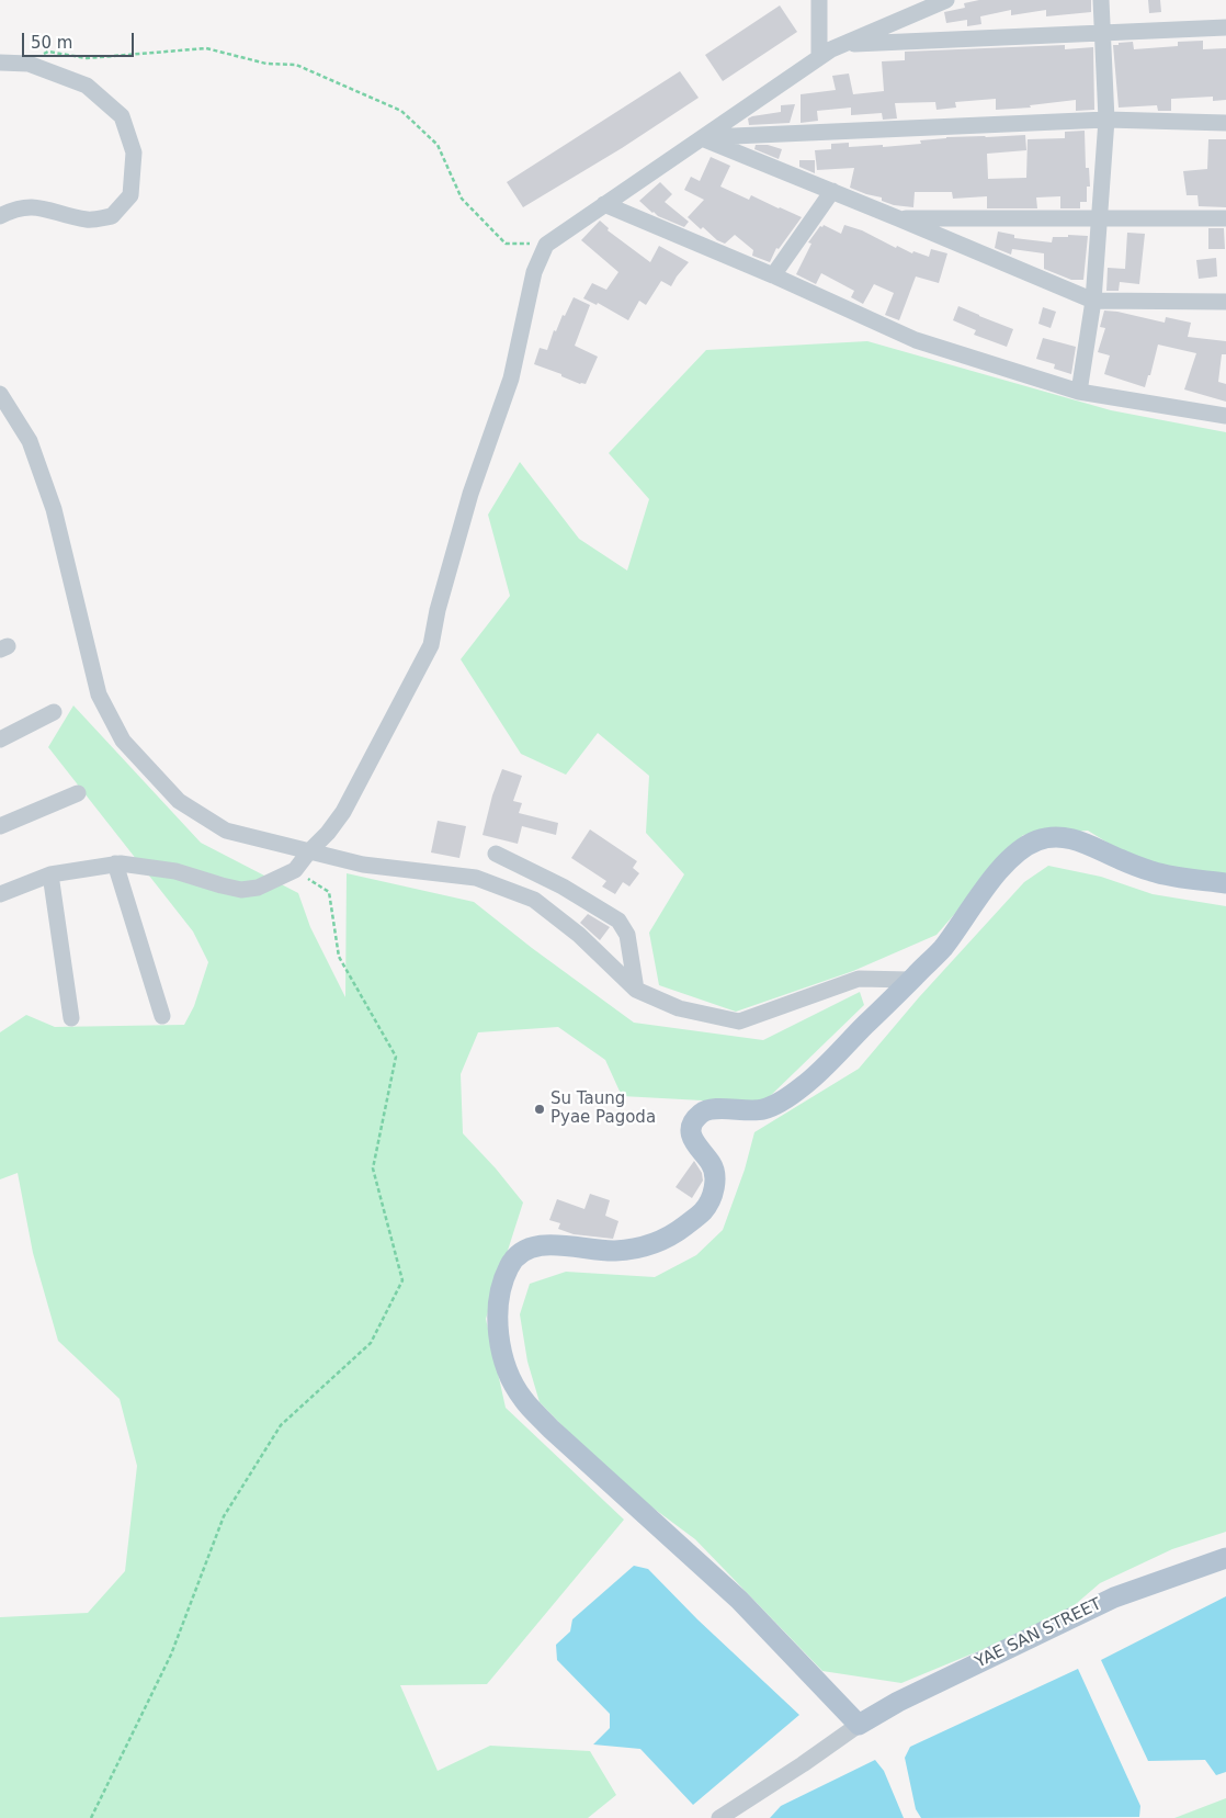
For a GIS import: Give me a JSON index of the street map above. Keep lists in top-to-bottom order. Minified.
{"streets":{"main road":["YAE SAN STREET"]},"places":["Su Taung Pyae Pagoda"],"scale_bar":"50 m"}
